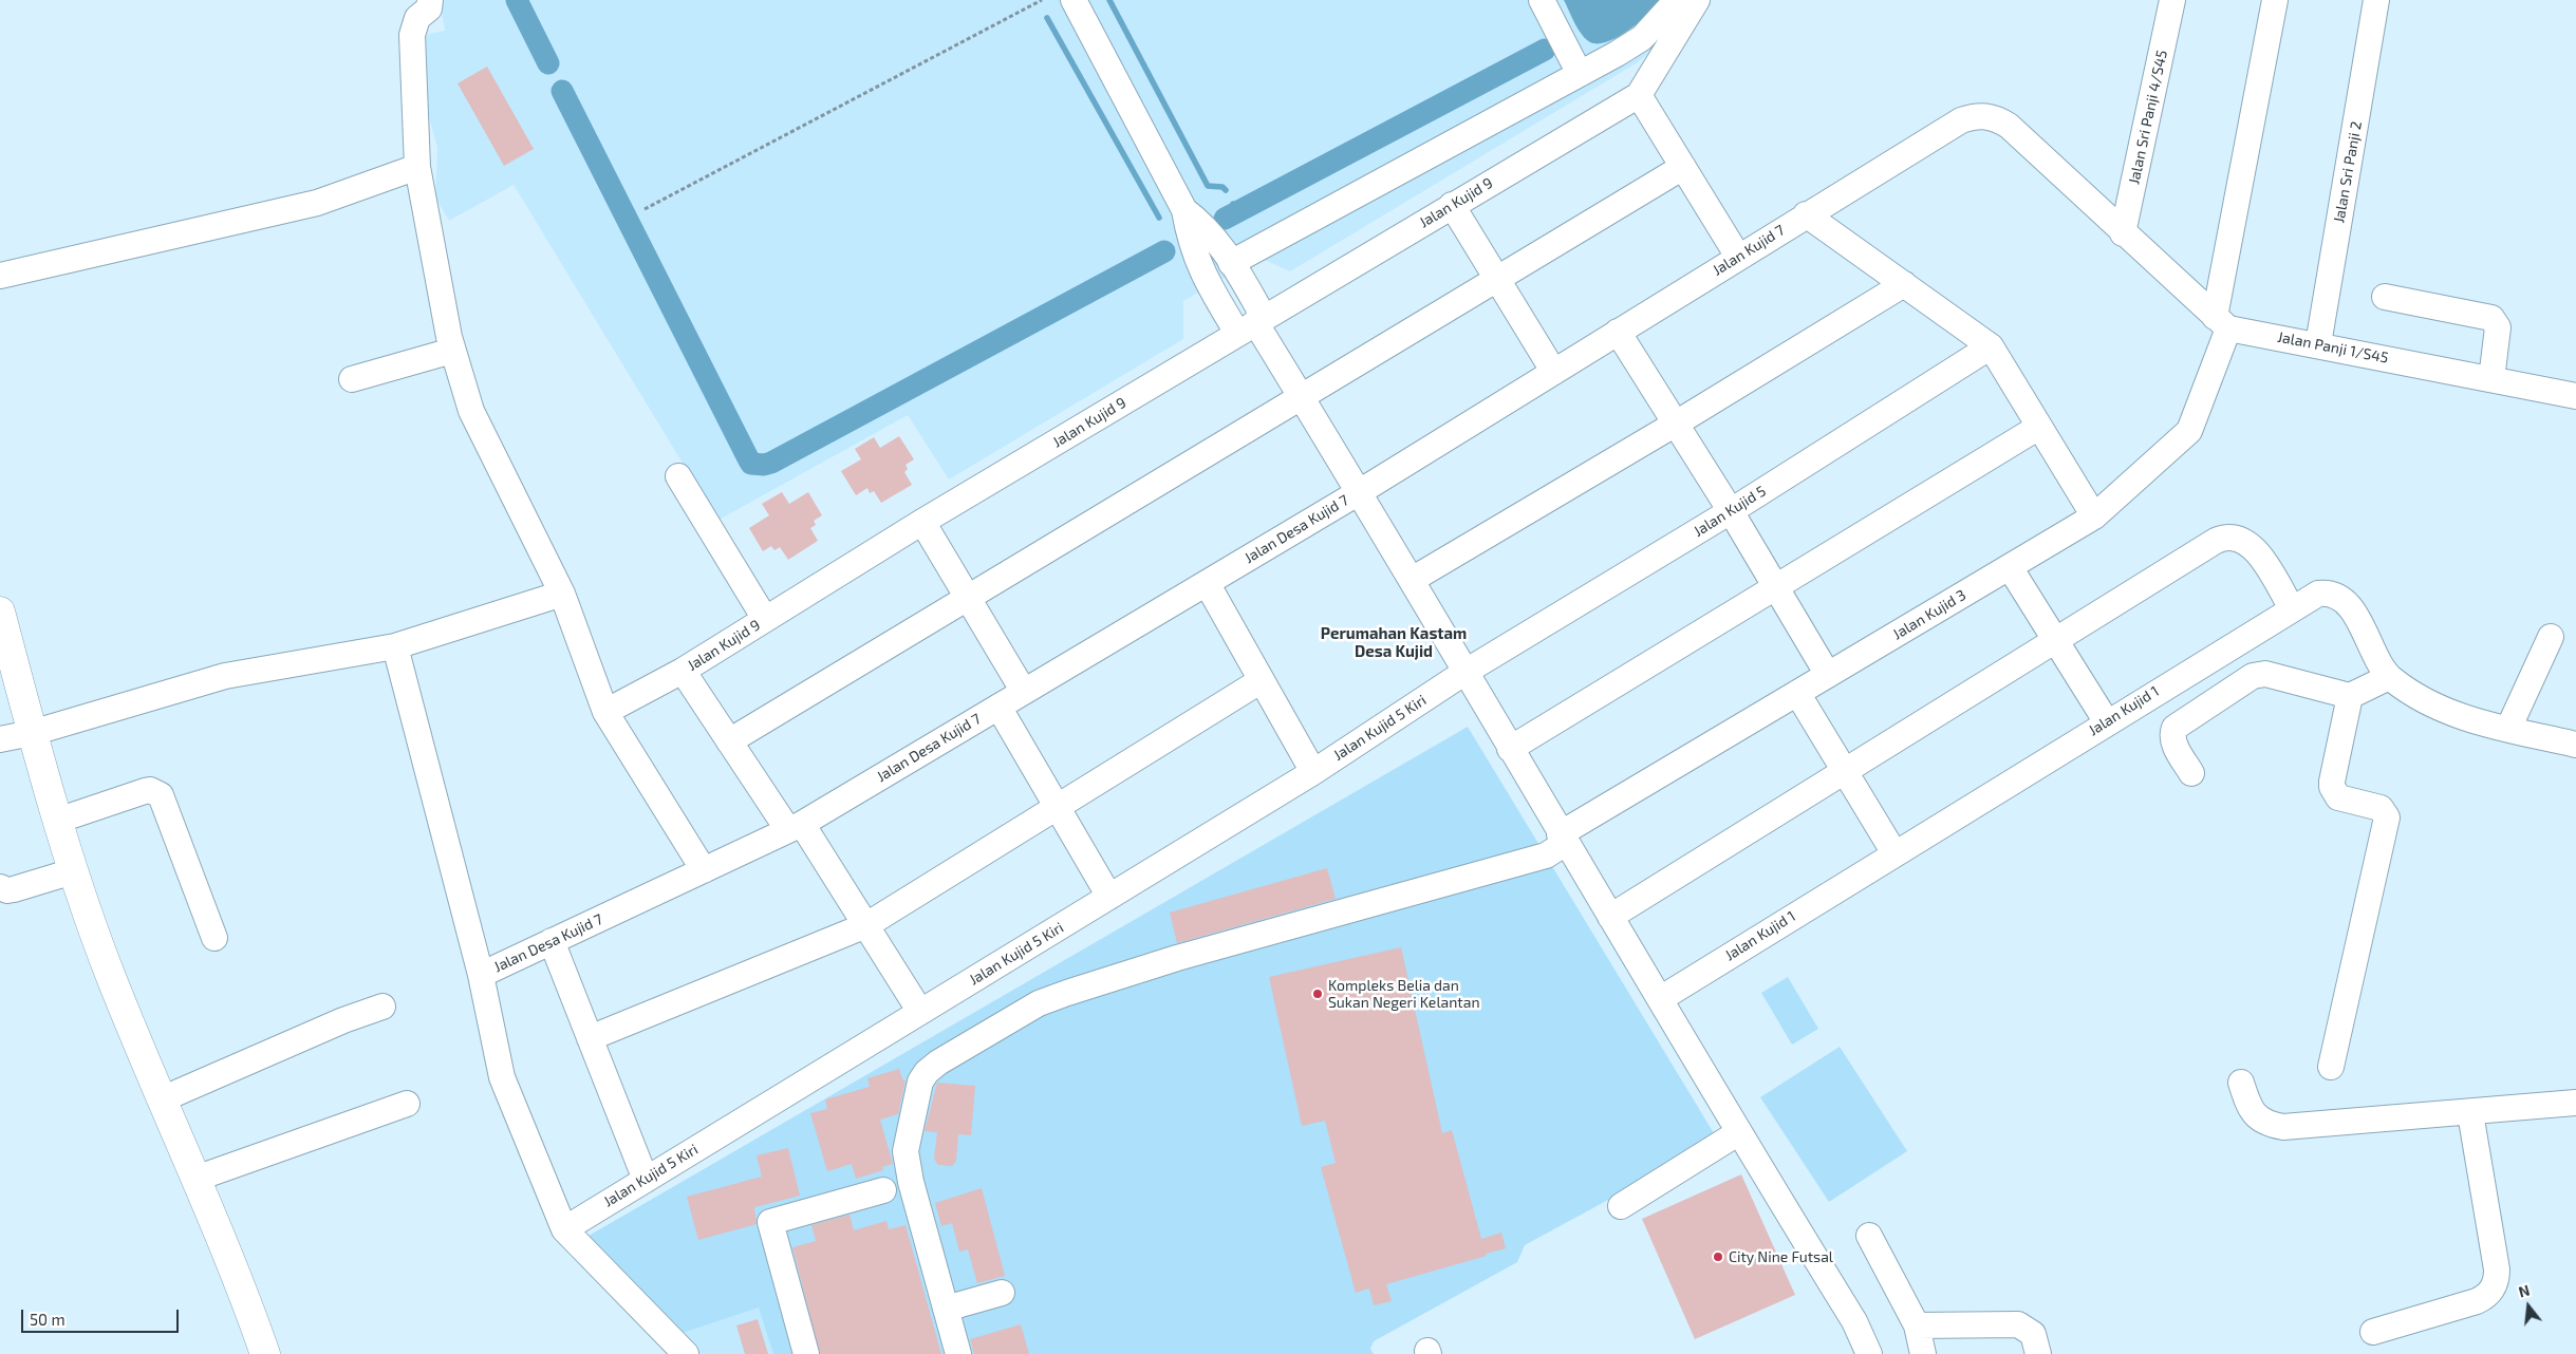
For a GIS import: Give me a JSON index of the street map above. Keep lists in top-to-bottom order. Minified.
{"streets":{"street":["Jalan Sri Panji 4/S45","Jalan Sri Panji 2","Jalan Kujid 9","Jalan Kujid 7","Jalan Panji 1/S45","Jalan Kujid 5","Jalan Desa Kujid 7","Jalan Kujid 3","Jalan Kujid 1","Jalan Kujid 5 Kiri"]},"crossings":[["Jalan Sri Panji 4/S45","Jalan Kujid 7"],["Jalan Sri Panji 2","Jalan Panji 1/S45"],["Jalan Kujid 7","Jalan Desa Kujid 7"],["Jalan Panji 1/S45","Jalan Kujid 3"],["Jalan Kujid 5","Jalan Kujid 5 Kiri"]],"districts":["Perumahan Kastam Desa Kujid"],"places":["Kompleks Belia dan Sukan Negeri Kelantan","City Nine Futsal"],"scale_bar":"50 m","north":"top"}
